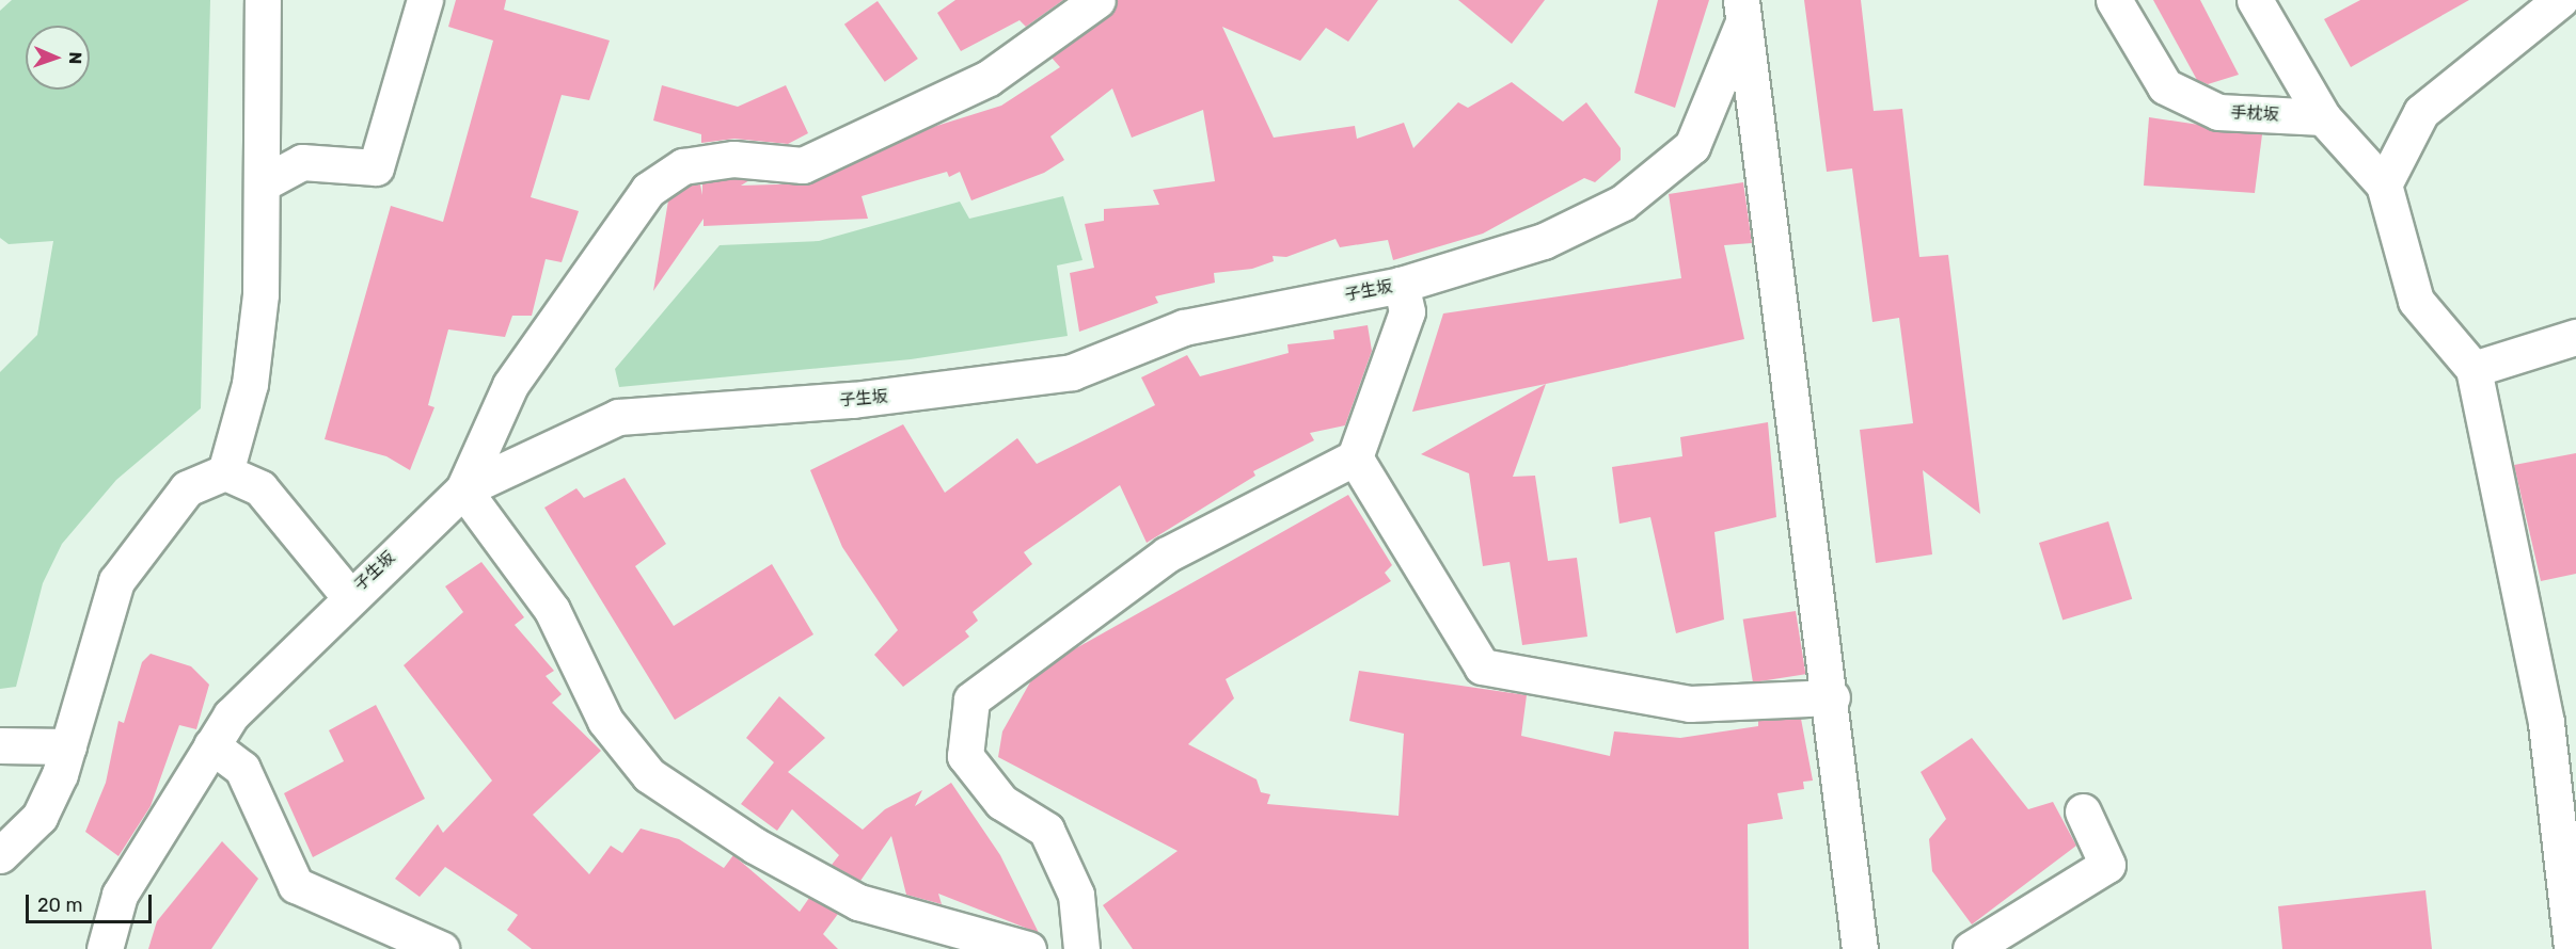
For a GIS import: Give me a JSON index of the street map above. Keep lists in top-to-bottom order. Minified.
{"streets":{"street":["手枕坂","子生坂"]},"scale_bar":"20 m","north":"right"}
